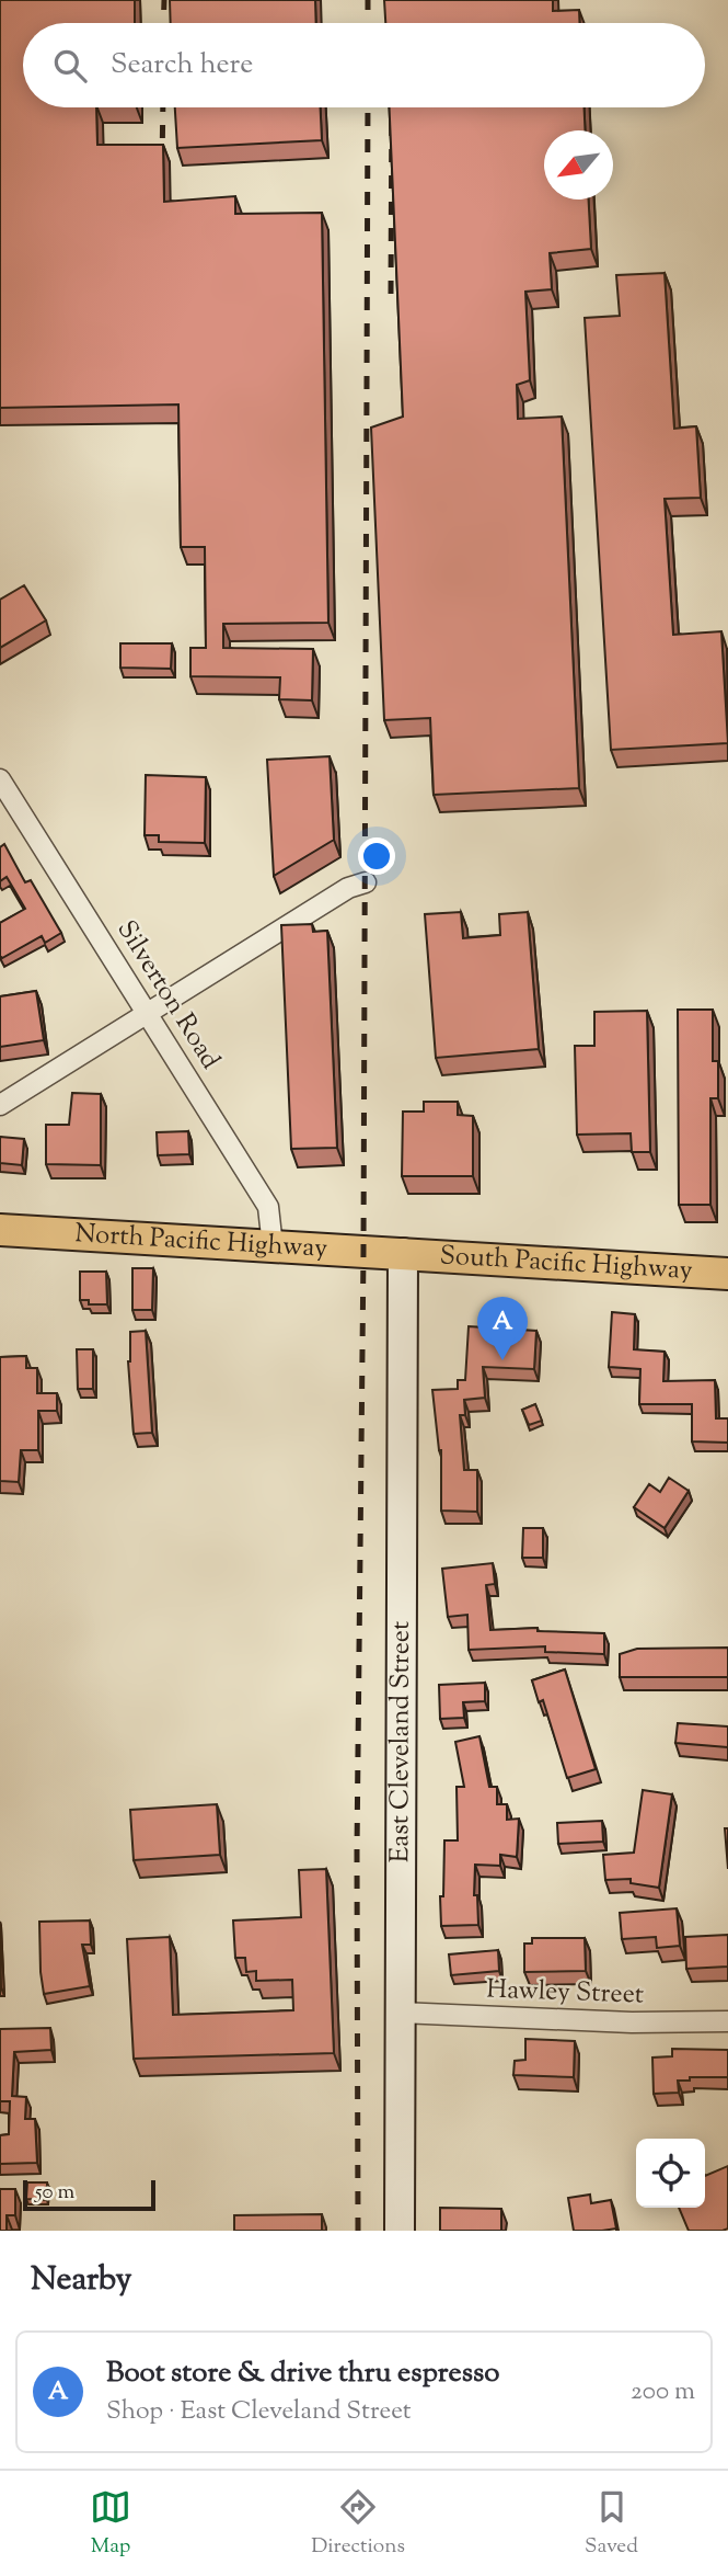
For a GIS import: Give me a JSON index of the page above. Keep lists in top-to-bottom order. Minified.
{"streets":{"main road":["North Pacific Highway","South Pacific Highway"],"street":["Silverton Road","East Cleveland Street","Hawley Street"]},"crossings":[["Silverton Road","North Pacific Highway"],["North Pacific Highway","South Pacific Highway"],["North Pacific Highway","East Cleveland Street"],["South Pacific Highway","East Cleveland Street"],["East Cleveland Street","Hawley Street"]],"scale_bar":"50 m","north":"bottom left","page":{"search":"Search here","pins":"A","scale":"50 m","heading":"Nearby","list":[{"mark":"A","name":"Boot store & drive thru espresso","note":"Shop · East Cleveland Street","value":"200 m"}],"nav":["Map","Directions","Saved"]}}
